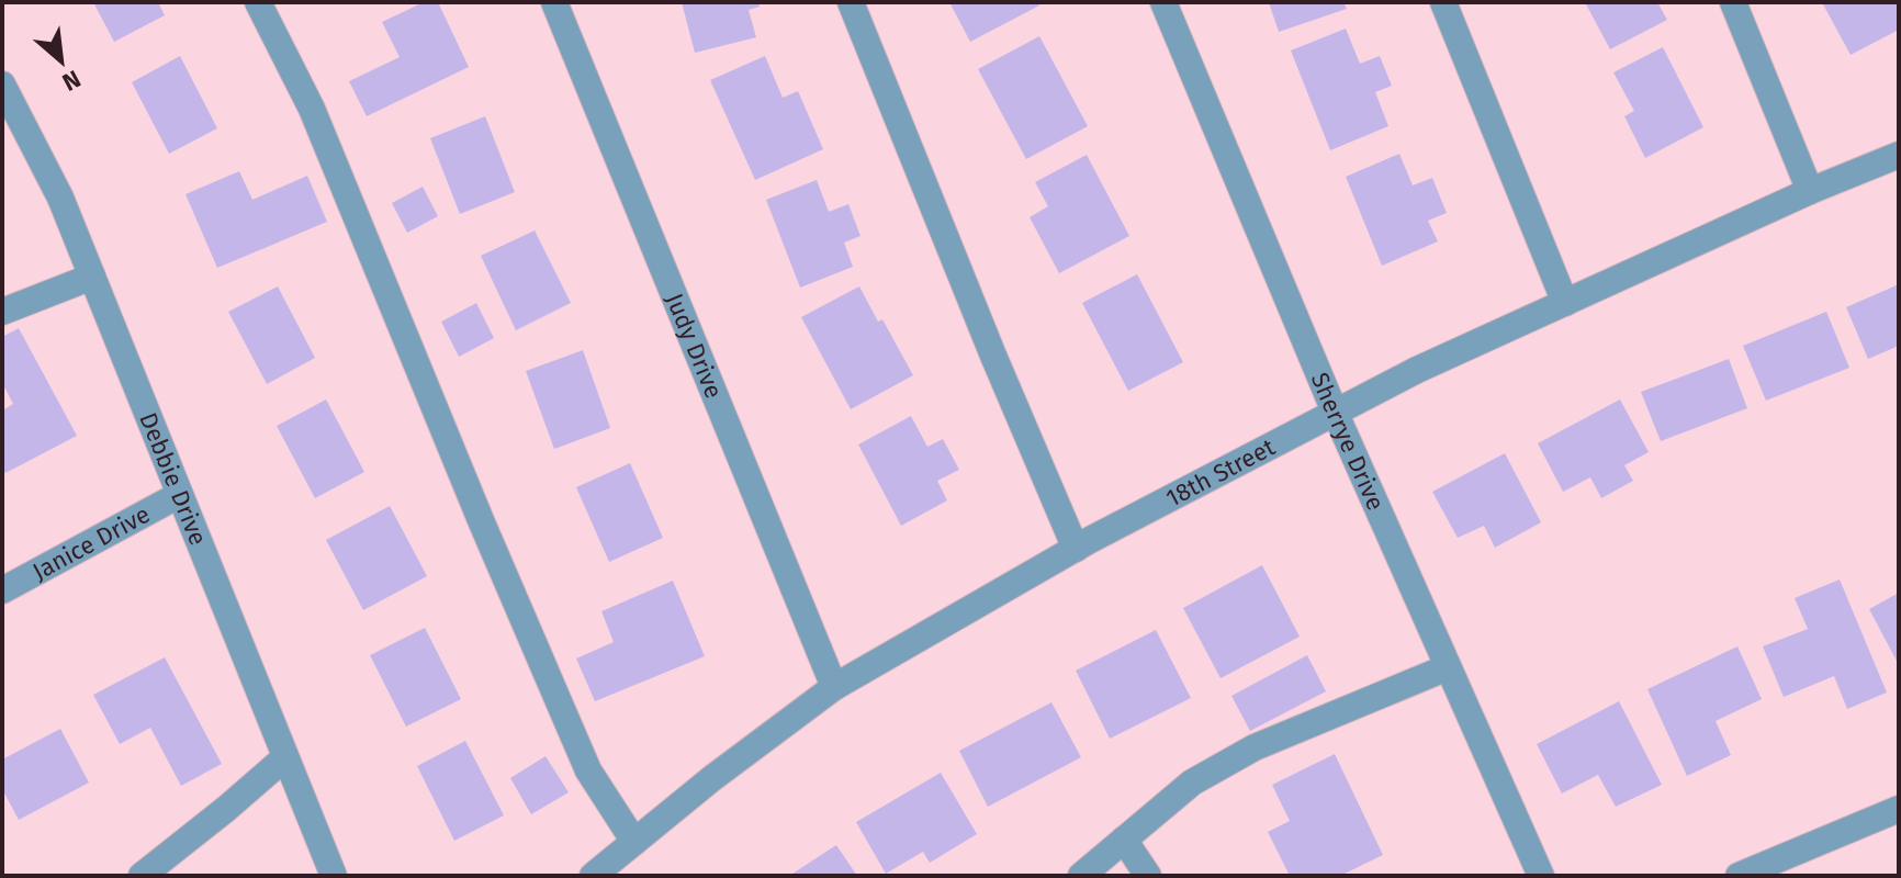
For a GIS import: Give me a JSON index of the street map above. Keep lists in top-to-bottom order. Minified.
{"streets":{"street":["Judy Drive","Sherrye Drive","18th Street","Debbie Drive","Janice Drive"]},"crossings":[["Judy Drive","18th Street"],["Sherrye Drive","18th Street"],["Debbie Drive","Janice Drive"]],"north":"bottom right"}
